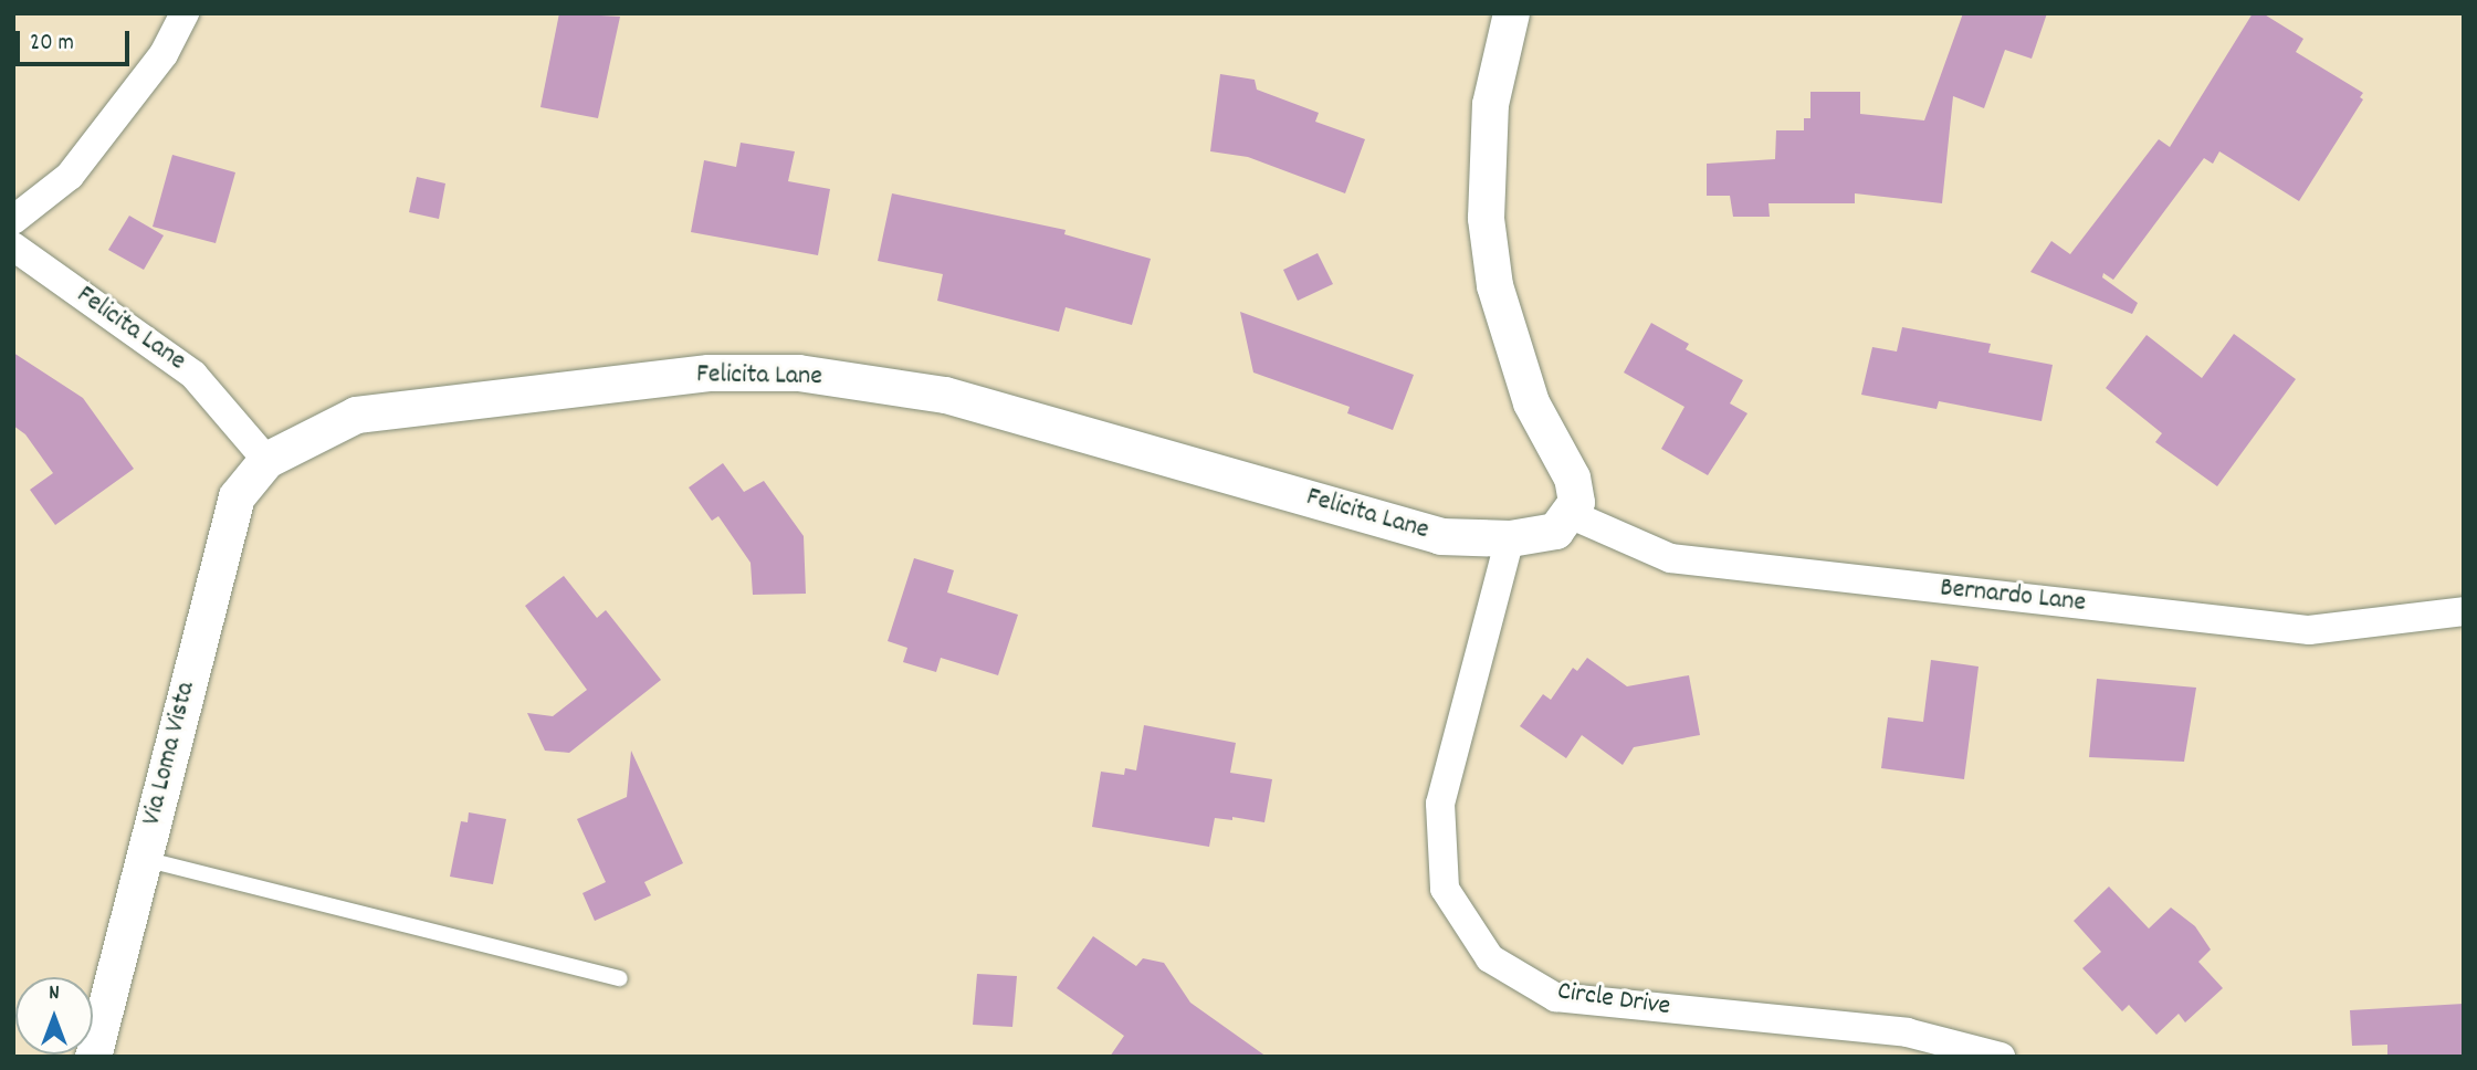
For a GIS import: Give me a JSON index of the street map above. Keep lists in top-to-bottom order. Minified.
{"streets":{"street":["Felicita Lane","Bernardo Lane","Via Loma Vista","Circle Drive"]},"crossings":[["Felicita Lane","Bernardo Lane"],["Felicita Lane","Via Loma Vista"],["Felicita Lane","Circle Drive"]],"scale_bar":"20 m","north":"top"}
